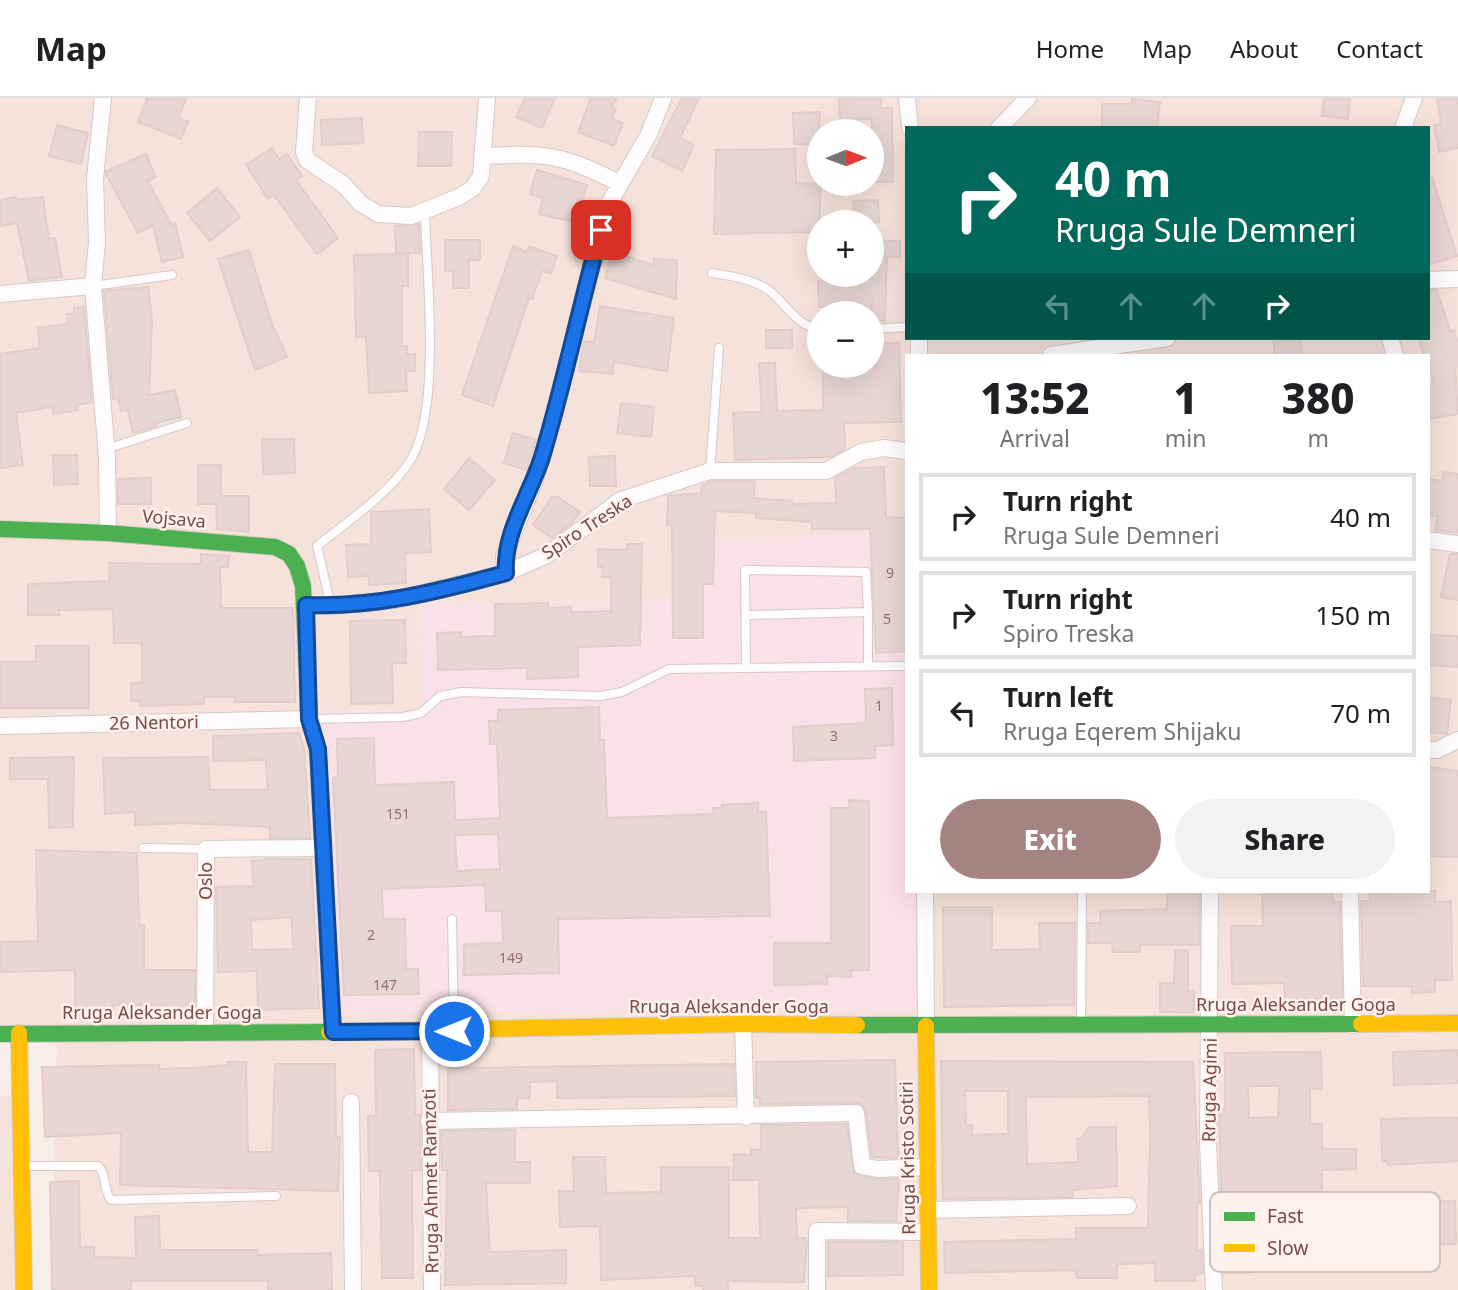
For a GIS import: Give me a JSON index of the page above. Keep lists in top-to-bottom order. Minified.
{"streets":{"main road":["Vojsava","Rruga Aleksander Goga","Rruga Kristo Sotiri"],"street":["Spiro Treska","26 Nentori","Oslo","Rruga Agimi","Rruga Ahmet Ramzoti"]},"crossings":[["Vojsava","Spiro Treska"],["Vojsava","26 Nentori"],["Vojsava","Oslo"],["Vojsava","Rruga Aleksander Goga"],["Oslo","Rruga Aleksander Goga"],["Rruga Aleksander Goga","Rruga Agimi"],["Rruga Aleksander Goga","Rruga Kristo Sotiri"],["Rruga Aleksander Goga","Rruga Ahmet Ramzoti"]],"house_numbers":["9","5","1","3","151","2","149","147"],"legend":["Fast","Slow"],"north":"right","page":{"header":"Map","nav":["Home","Map","About","Contact"],"map_buttons":["+","−"],"turn":["40 m","Rruga Sule Demneri"],"eta":["13:52","Arrival","1","min","380","m"],"list":[{"name":"Turn right","note":"Rruga Sule Demneri","value":"40 m"},{"name":"Turn right","note":"Spiro Treska","value":"150 m"},{"name":"Turn left","note":"Rruga Eqerem Shijaku","value":"70 m"}],"buttons":["Exit","Share"]}}
